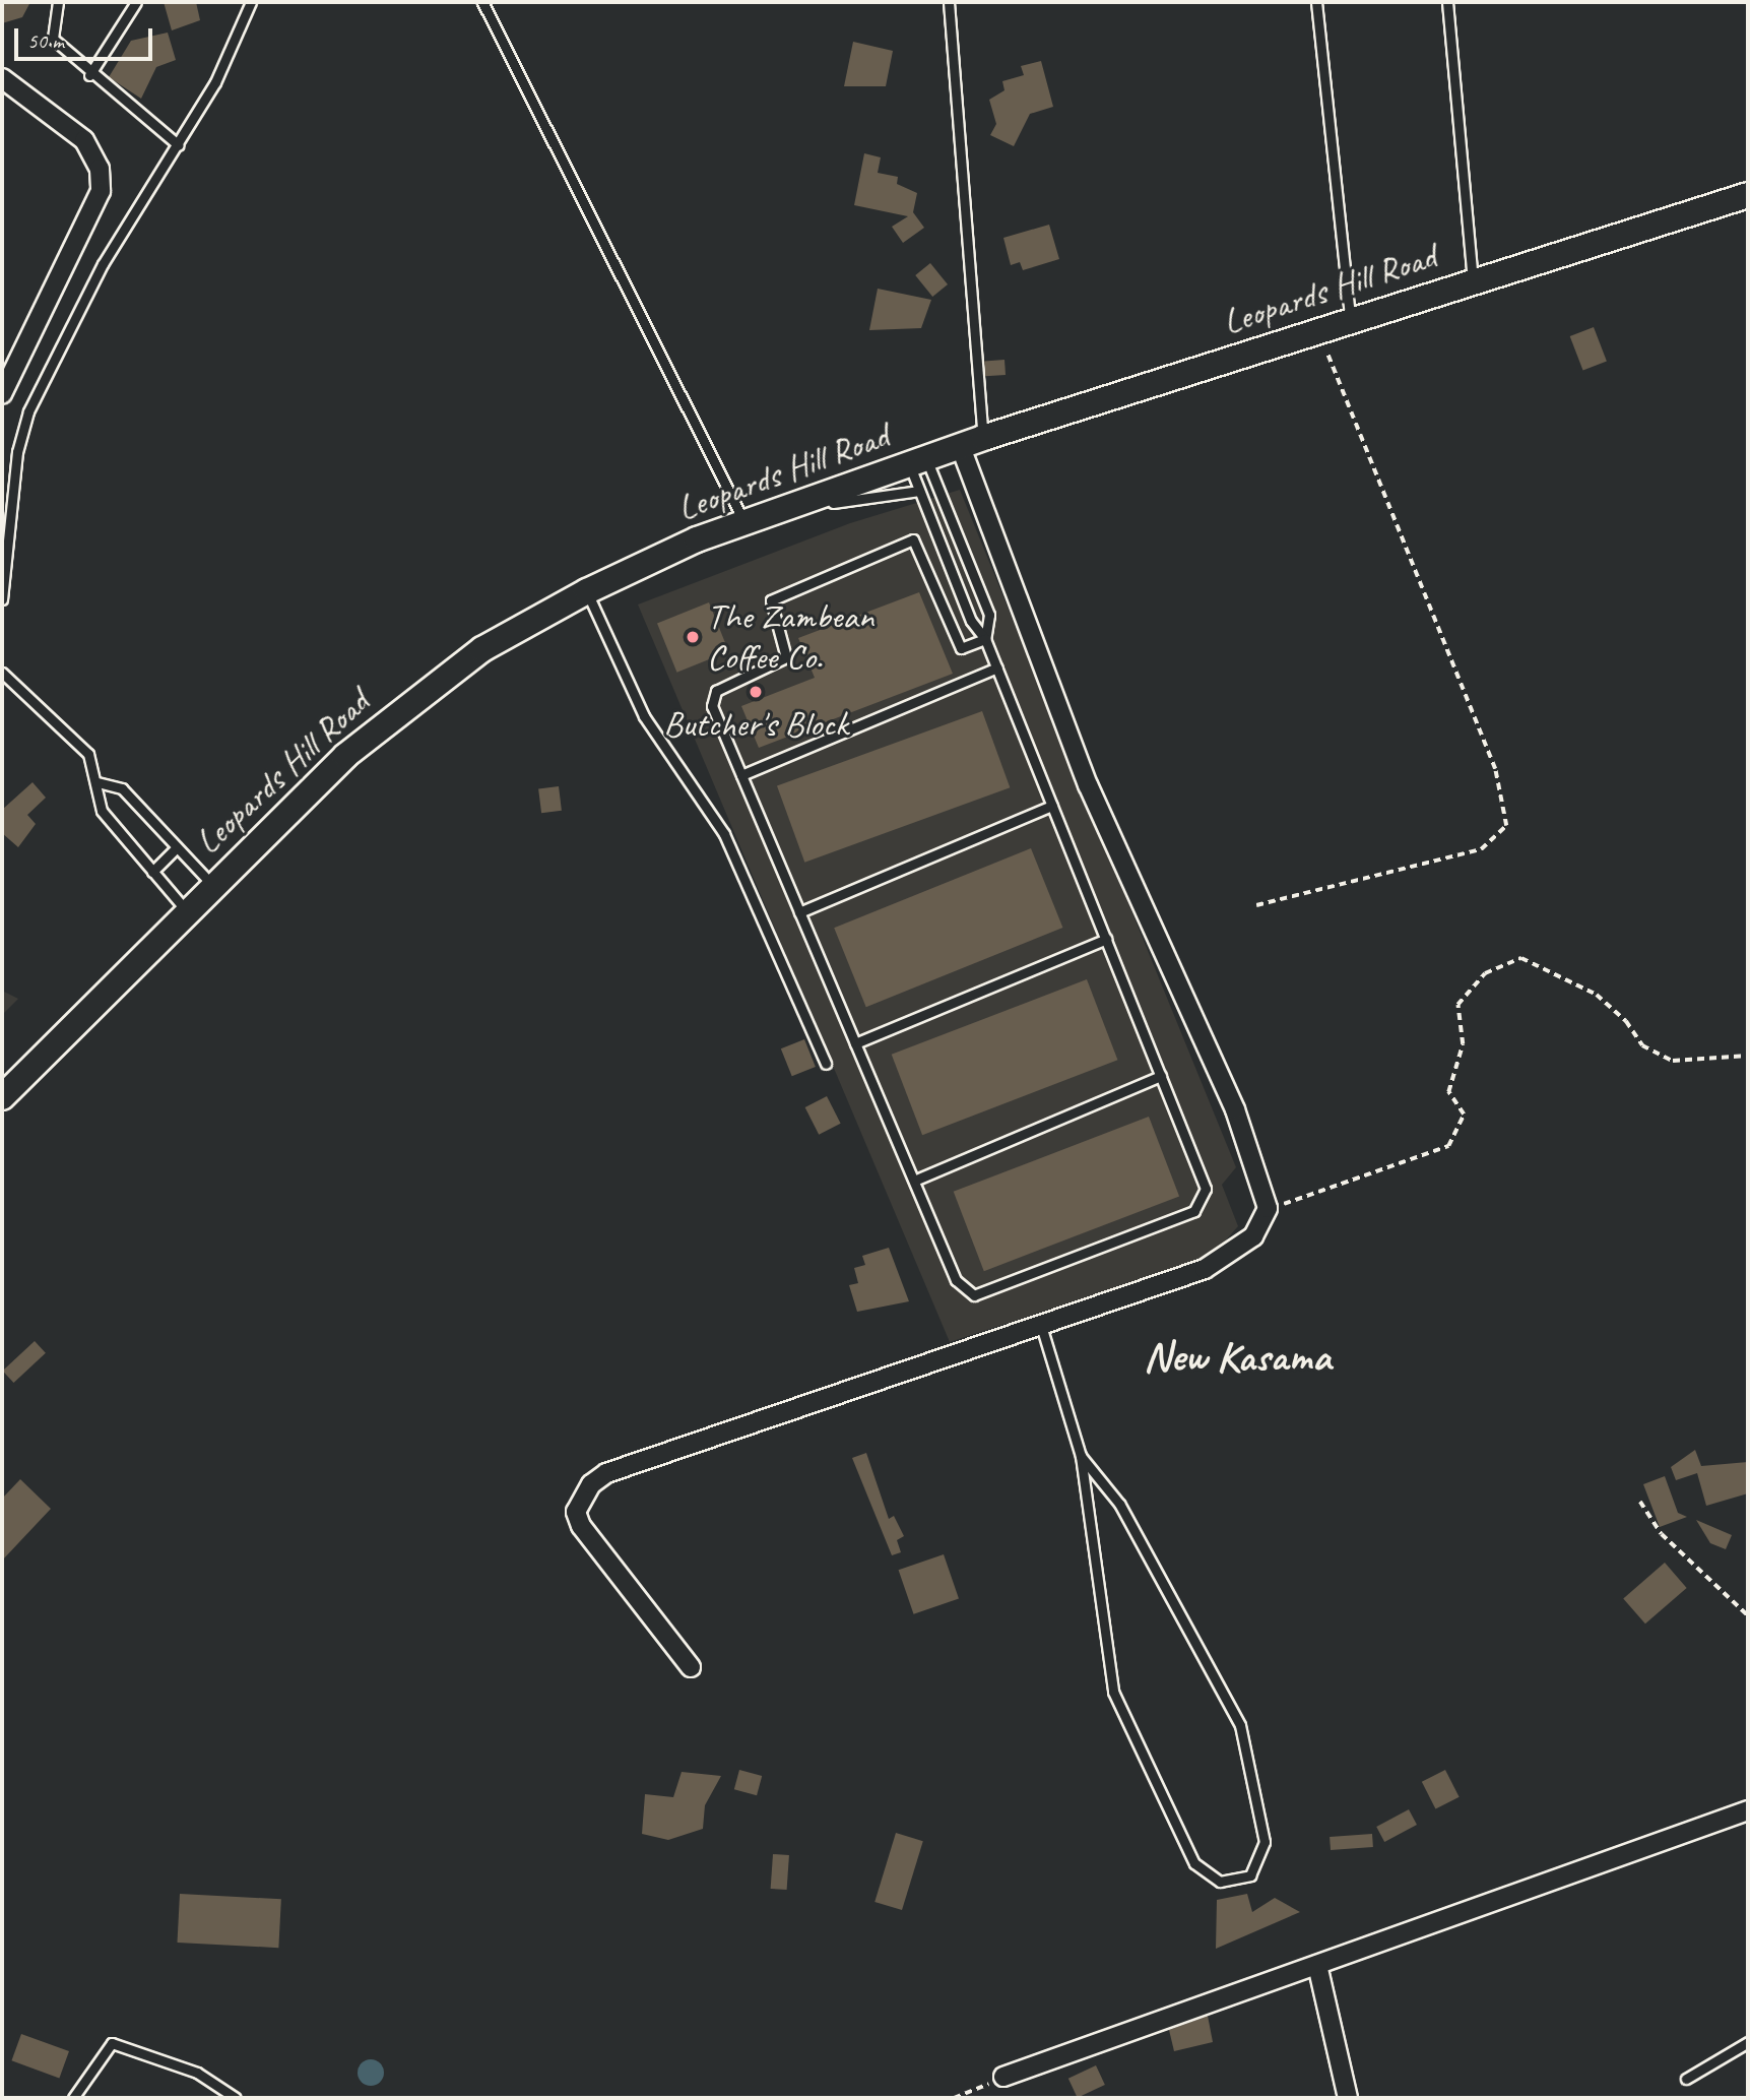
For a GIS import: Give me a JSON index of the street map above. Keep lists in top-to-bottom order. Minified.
{"streets":{"main road":["Leopards Hill Road"]},"districts":["New Kasama"],"places":["The Zambean Coffee Co.","Butcher's Block"],"scale_bar":"50 m"}
